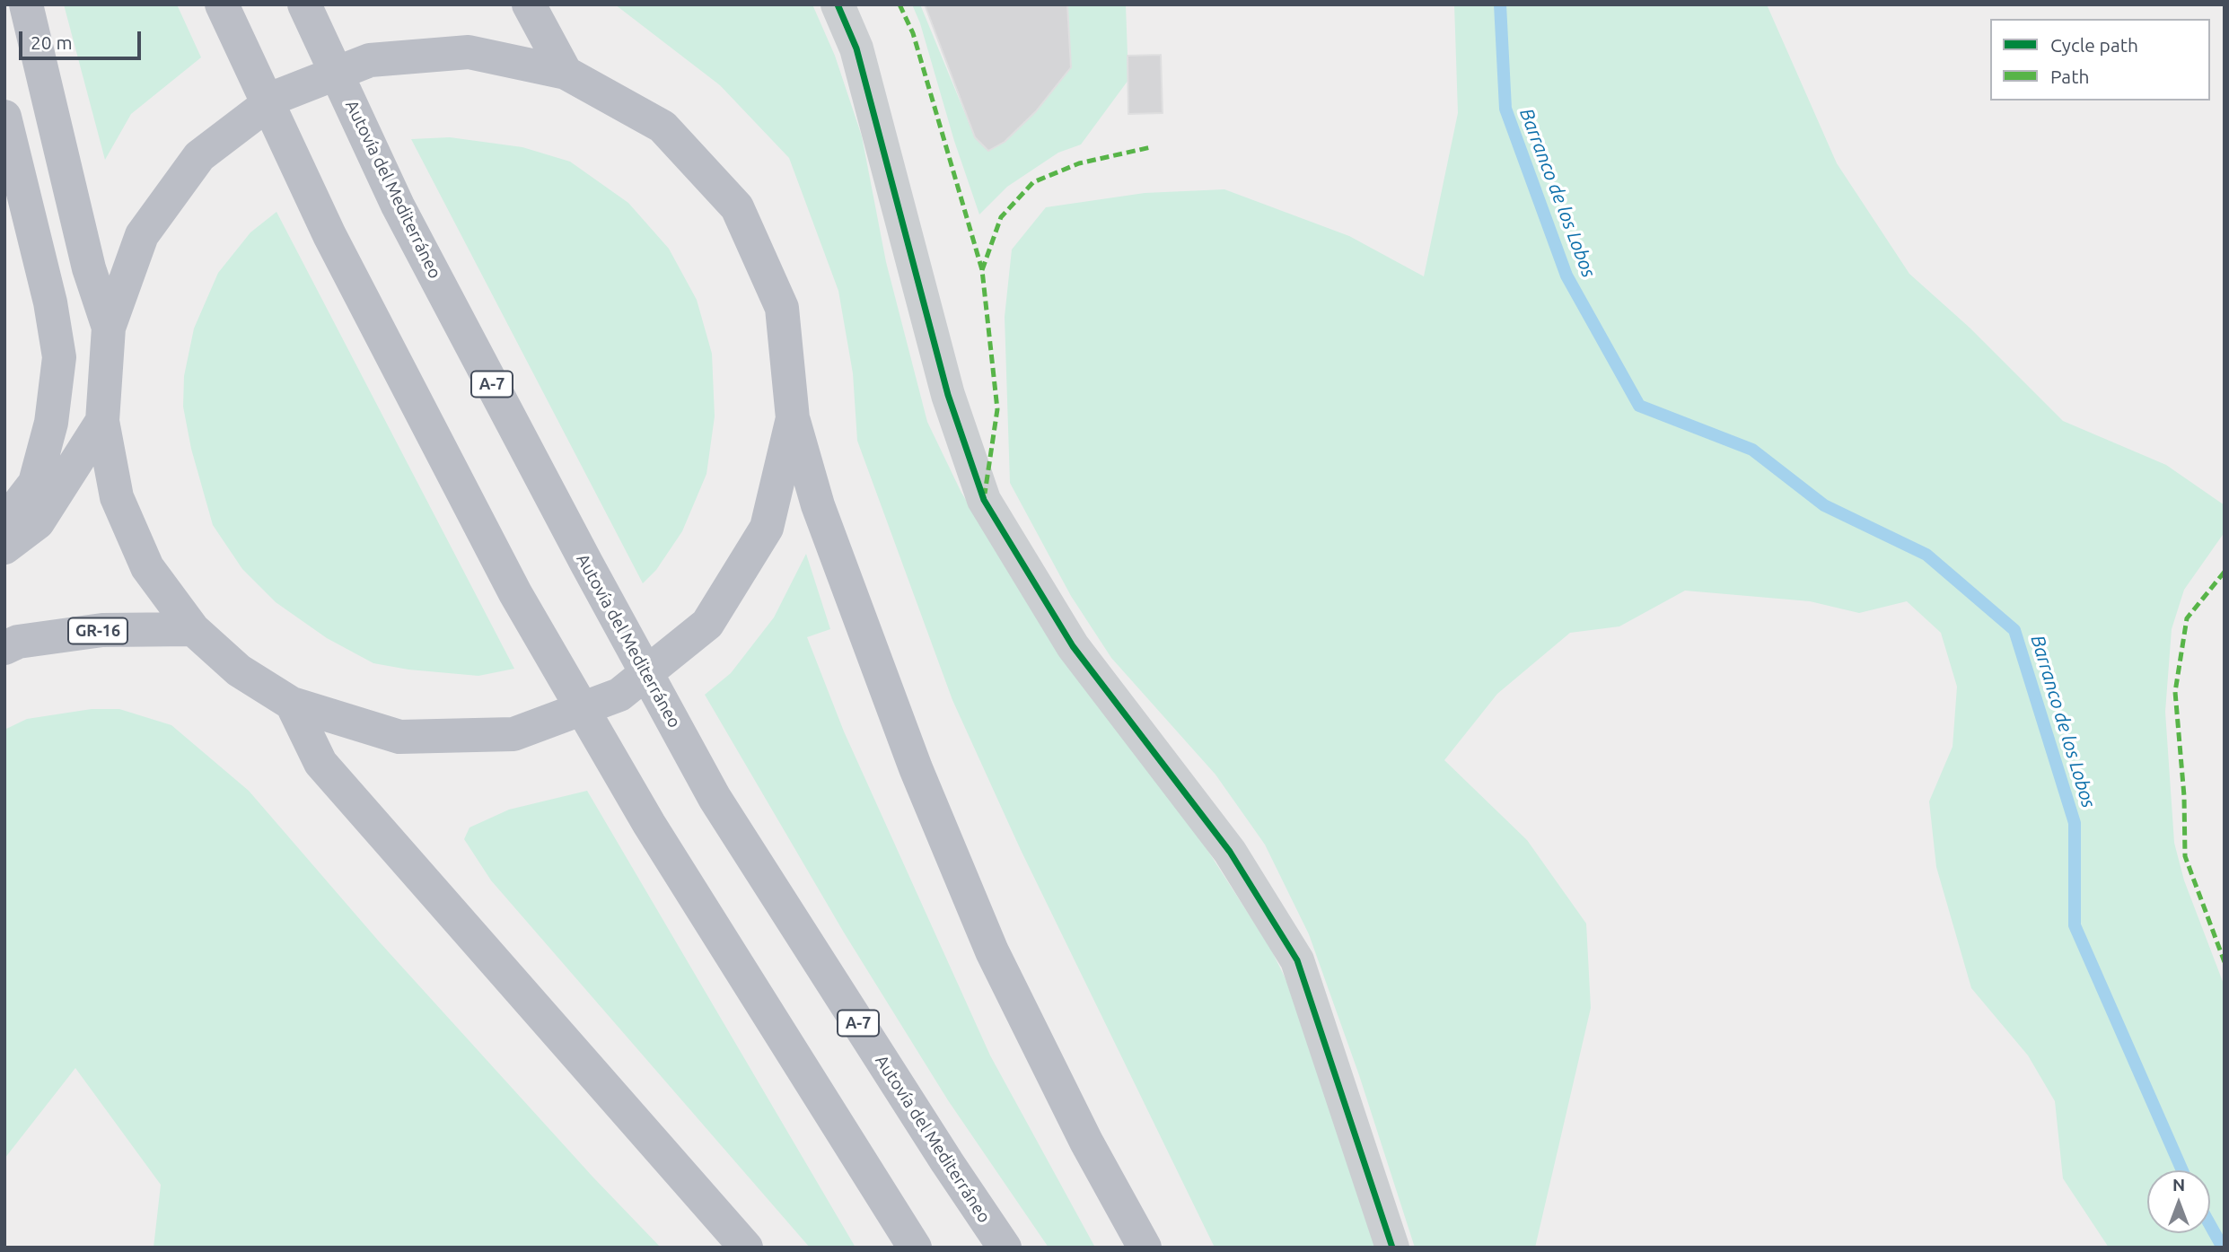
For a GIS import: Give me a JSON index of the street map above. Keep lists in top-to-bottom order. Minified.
{"streets":{"highway":["Autovía del Mediterráneo","A-7","GR-16"]},"water":["Barranco de los Lobos"],"legend":["Cycle path","Path"],"scale_bar":"20 m","north":"top"}
